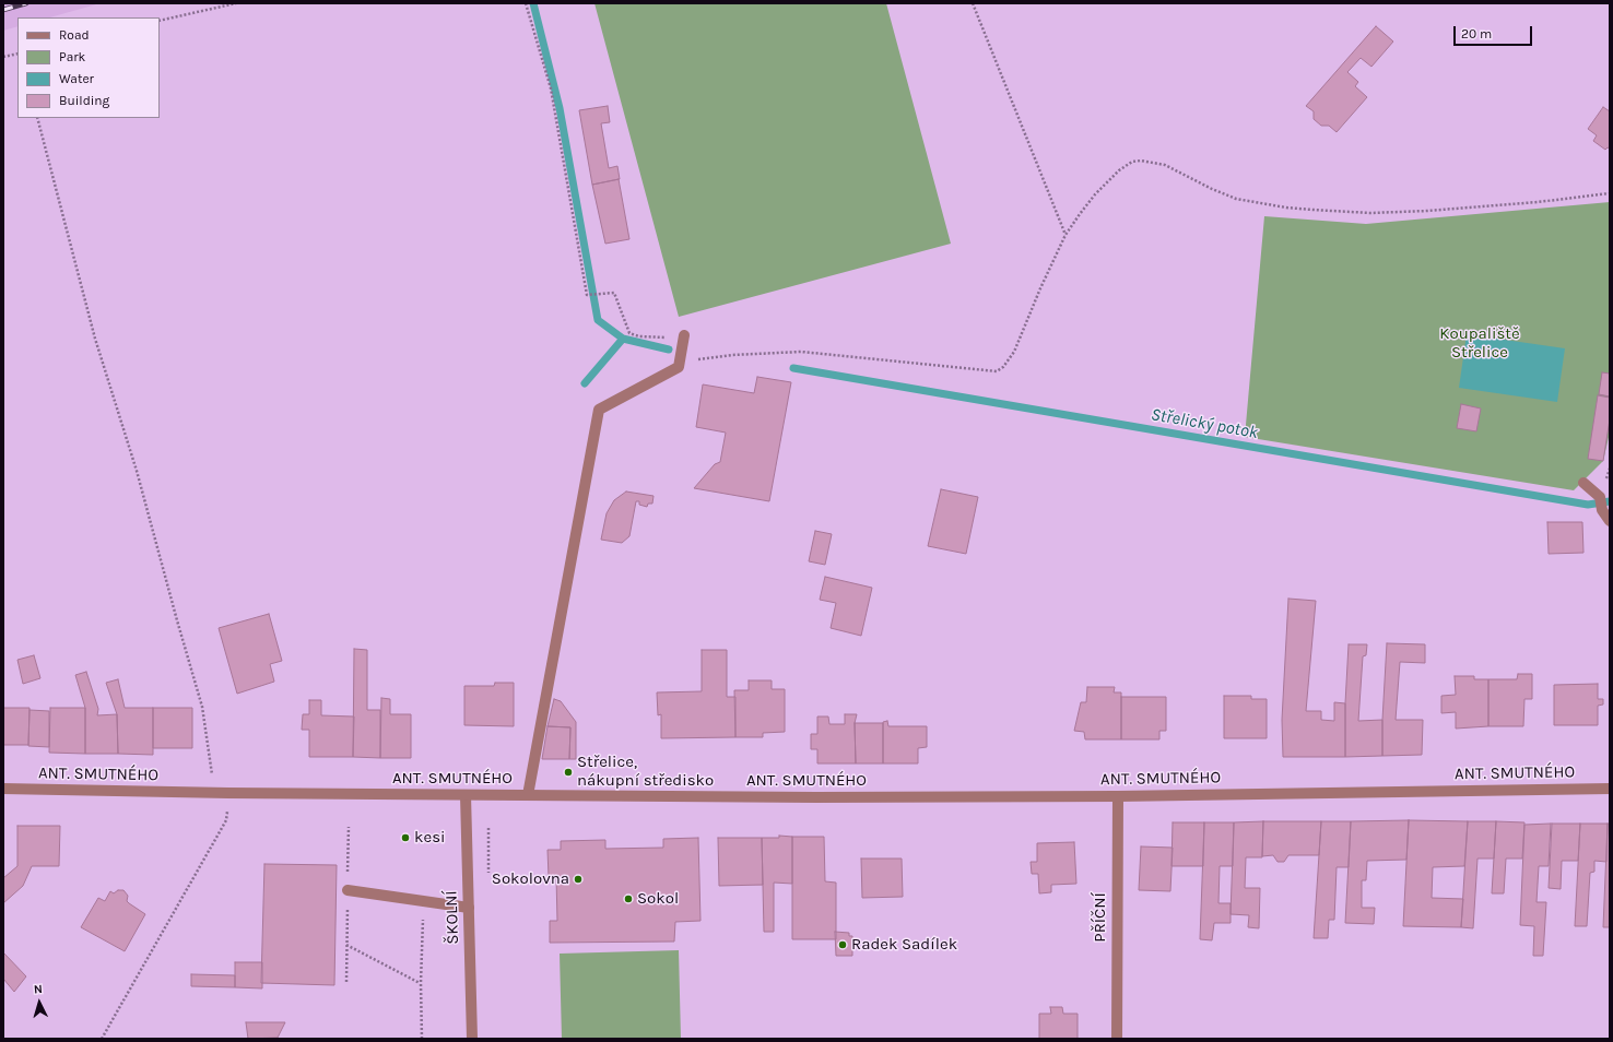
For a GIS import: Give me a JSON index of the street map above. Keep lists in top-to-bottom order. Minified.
{"streets":{"street":["ANT. SMUTNÉHO","ŠKOLNÍ","PŘÍČNÍ"]},"crossings":[["ANT. SMUTNÉHO","ŠKOLNÍ"],["ANT. SMUTNÉHO","PŘÍČNÍ"]],"water":["Střelický potok"],"parks":["Koupaliště Střelice"],"places":["Střelice, nákupní středisko","kesi","Sokolovna","Sokol","Radek Sadílek"],"legend":["Road","Park","Water","Building"],"scale_bar":"20 m","north":"top"}
